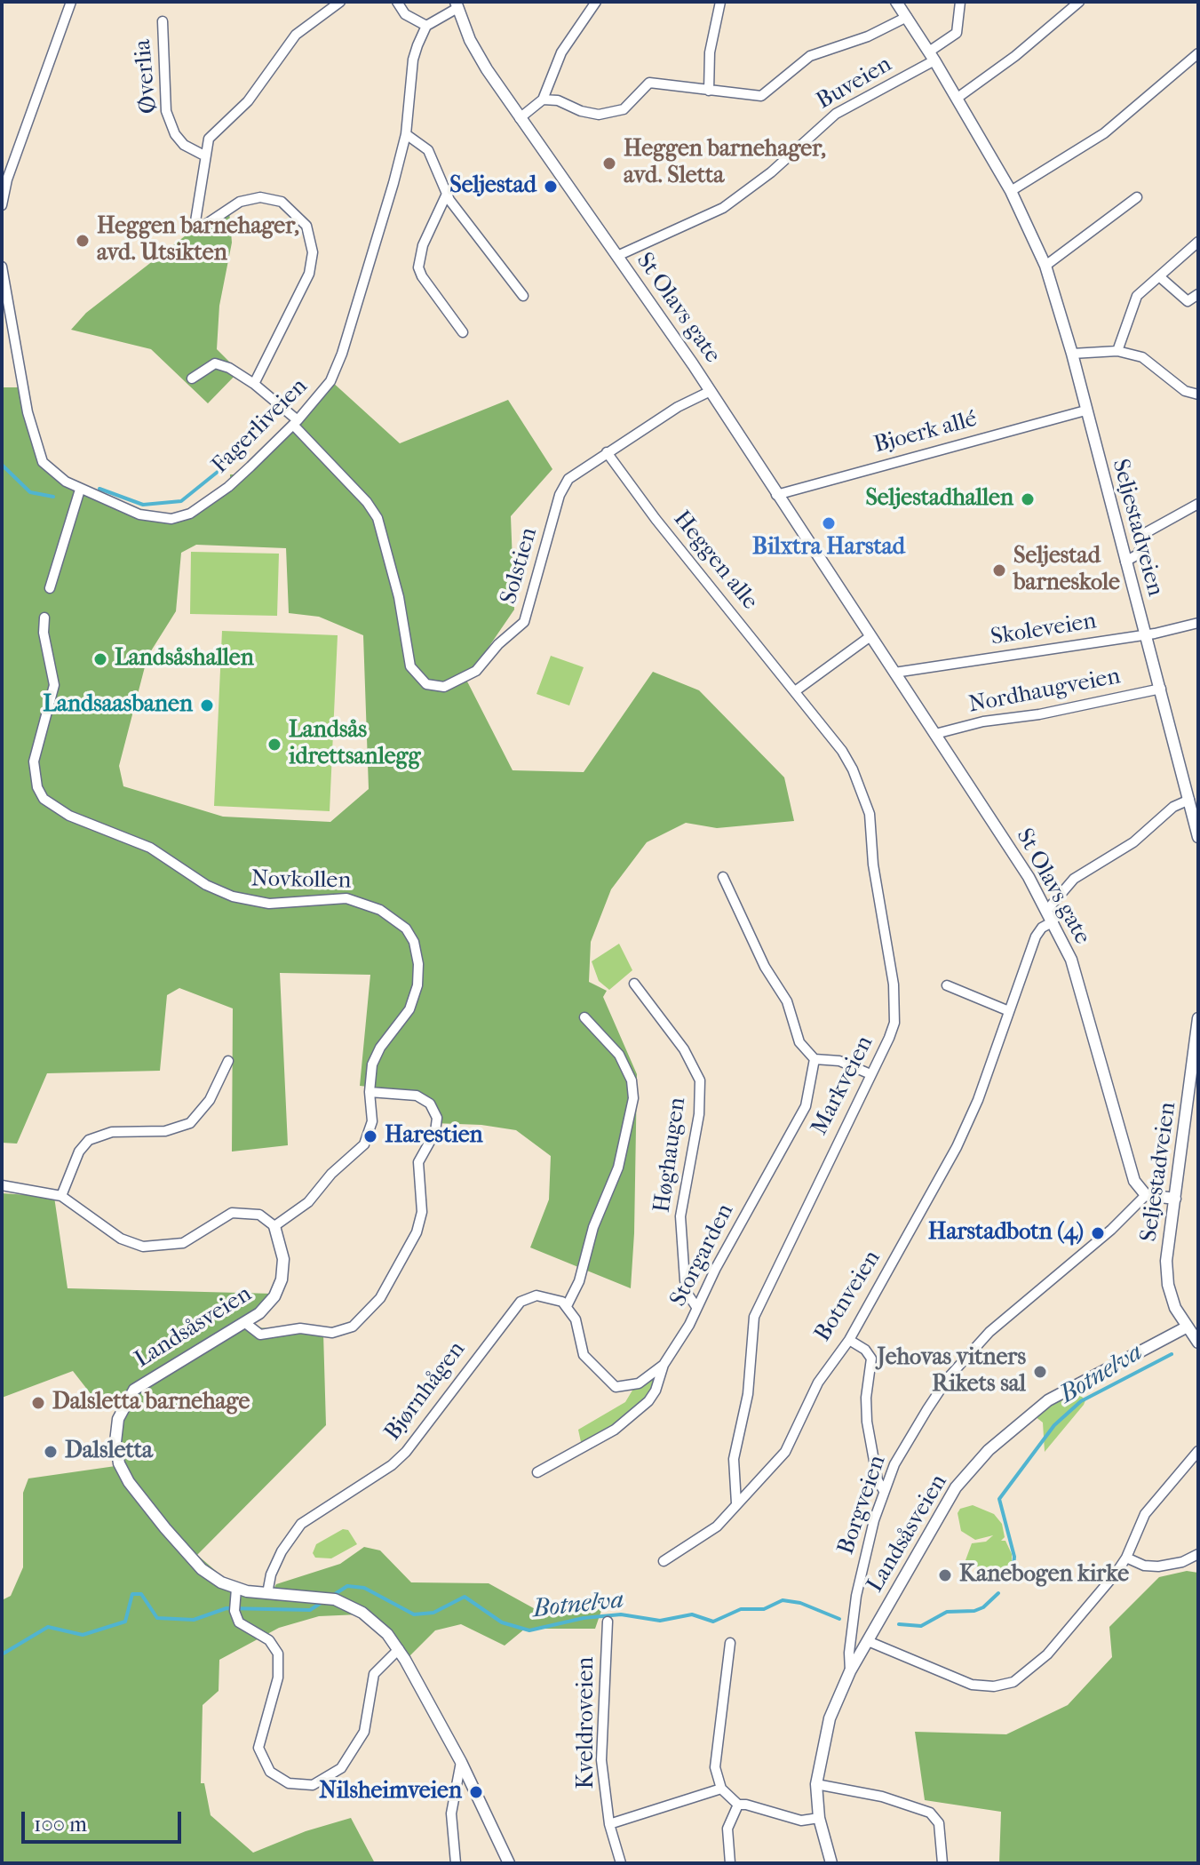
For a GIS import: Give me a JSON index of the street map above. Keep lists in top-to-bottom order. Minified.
{"streets":{"street":["Øverlia","Buveien","St Olavs gate","Fagerliveien","Bjoerk allé","Seljestadveien","Heggen alle","Solstien","Skoleveien","Nordhaugveien","Novkollen","Markveien","Høghaugen","Storgarden","Botnveien","Landsåsveien","Bjørnhågen","Borgveien","Kveldroveien"]},"crossings":[["Buveien","St Olavs gate"],["Buveien","Seljestadveien"],["St Olavs gate","Bjoerk allé"],["St Olavs gate","Solstien"],["St Olavs gate","Skoleveien"],["St Olavs gate","Nordhaugveien"],["St Olavs gate","Botnveien"],["St Olavs gate","Borgveien"],["Fagerliveien","Solstien"],["Bjoerk allé","Seljestadveien"],["Seljestadveien","Skoleveien"],["Seljestadveien","Nordhaugveien"],["Seljestadveien","Landsåsveien"],["Heggen alle","Solstien"],["Heggen alle","Markveien"],["Novkollen","Landsåsveien"],["Markveien","Botnveien"],["Høghaugen","Storgarden"],["Landsåsveien","Bjørnhågen"],["Landsåsveien","Borgveien"]],"water":["Botnelva"],"places":["Heggen barnehager, avd. Sletta","Seljestad","Heggen barnehager, avd. Utsikten","Seljestadhallen","Bilxtra Harstad","Seljestad barneskole","Landsåshallen","Landsaasbanen","Landsås idrettsanlegg","Harestien","Harstadbotn (4)","Jehovas vitners Rikets sal","Dalsletta barnehage","Dalsletta","Kanebogen kirke","Nilsheimveien"],"scale_bar":"100 m"}
